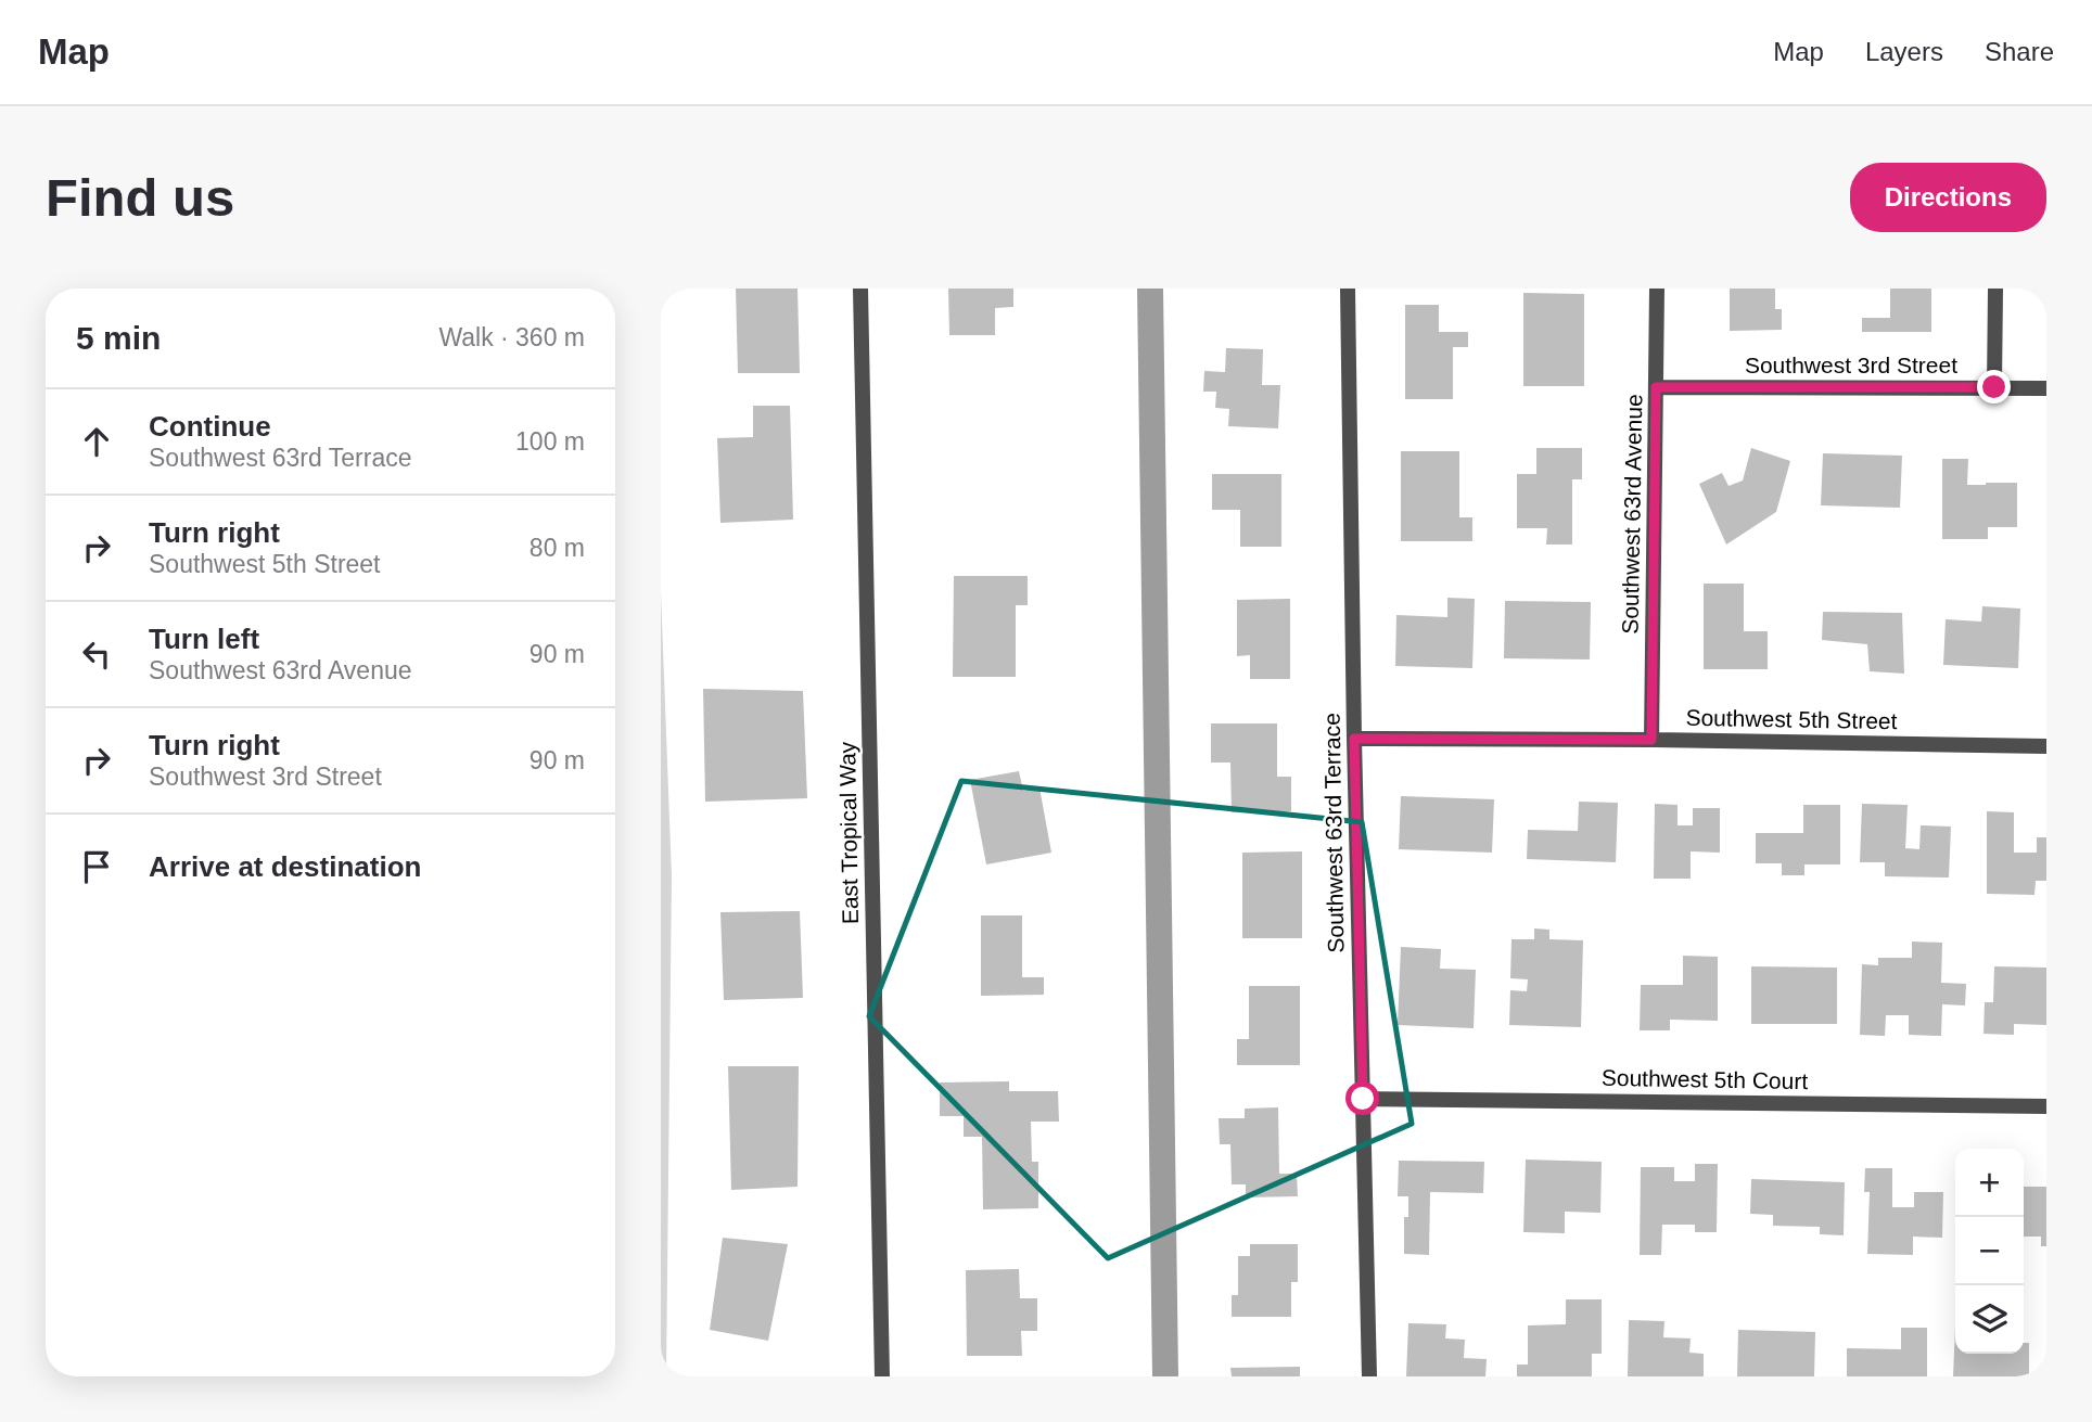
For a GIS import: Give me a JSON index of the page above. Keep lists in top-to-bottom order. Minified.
{"streets":{"street":["Southwest 3rd Street","Southwest 63rd Avenue","Southwest 5th Street","East Tropical Way","Southwest 63rd Terrace","Southwest 5th Court"]},"crossings":[["Southwest 3rd Street","Southwest 63rd Avenue"],["Southwest 63rd Avenue","Southwest 5th Street"],["Southwest 5th Street","Southwest 63rd Terrace"],["Southwest 63rd Terrace","Southwest 5th Court"]],"page":{"header":"Map","nav":["Map","Layers","Share"],"buttons":"Directions","title":"Find us","heading":["5 min","Walk · 360 m"],"list":[["Continue","Southwest 63rd Terrace","100 m"],["Turn right","Southwest 5th Street","80 m"],["Turn left","Southwest 63rd Avenue","90 m"],["Turn right","Southwest 3rd Street","90 m"],"Arrive at destination"],"map_buttons":["+","−"]}}
